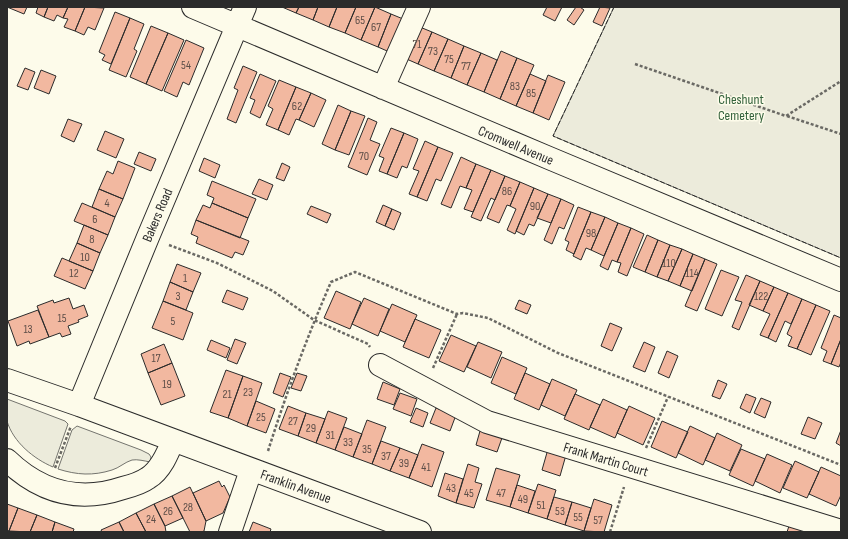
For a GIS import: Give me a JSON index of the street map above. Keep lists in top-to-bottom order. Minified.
{"streets":{"street":["Cromwell Avenue","Bakers Road","Frank Martin Court","Franklin Avenue"]},"crossings":[["Cromwell Avenue","Bakers Road"],["Bakers Road","Franklin Avenue"]],"parks":["Cheshunt Cemetery"],"house_numbers":["65","67","71","73","75","54","77","83","85","62","70","86","4","90","6","98","8","10","110","12","114","1","3","122","15","5","13","17","19","23","21","25","27","29","31","33","35","37","39","41","43","45","47","49","51","28","26","53","55","24","57"]}
